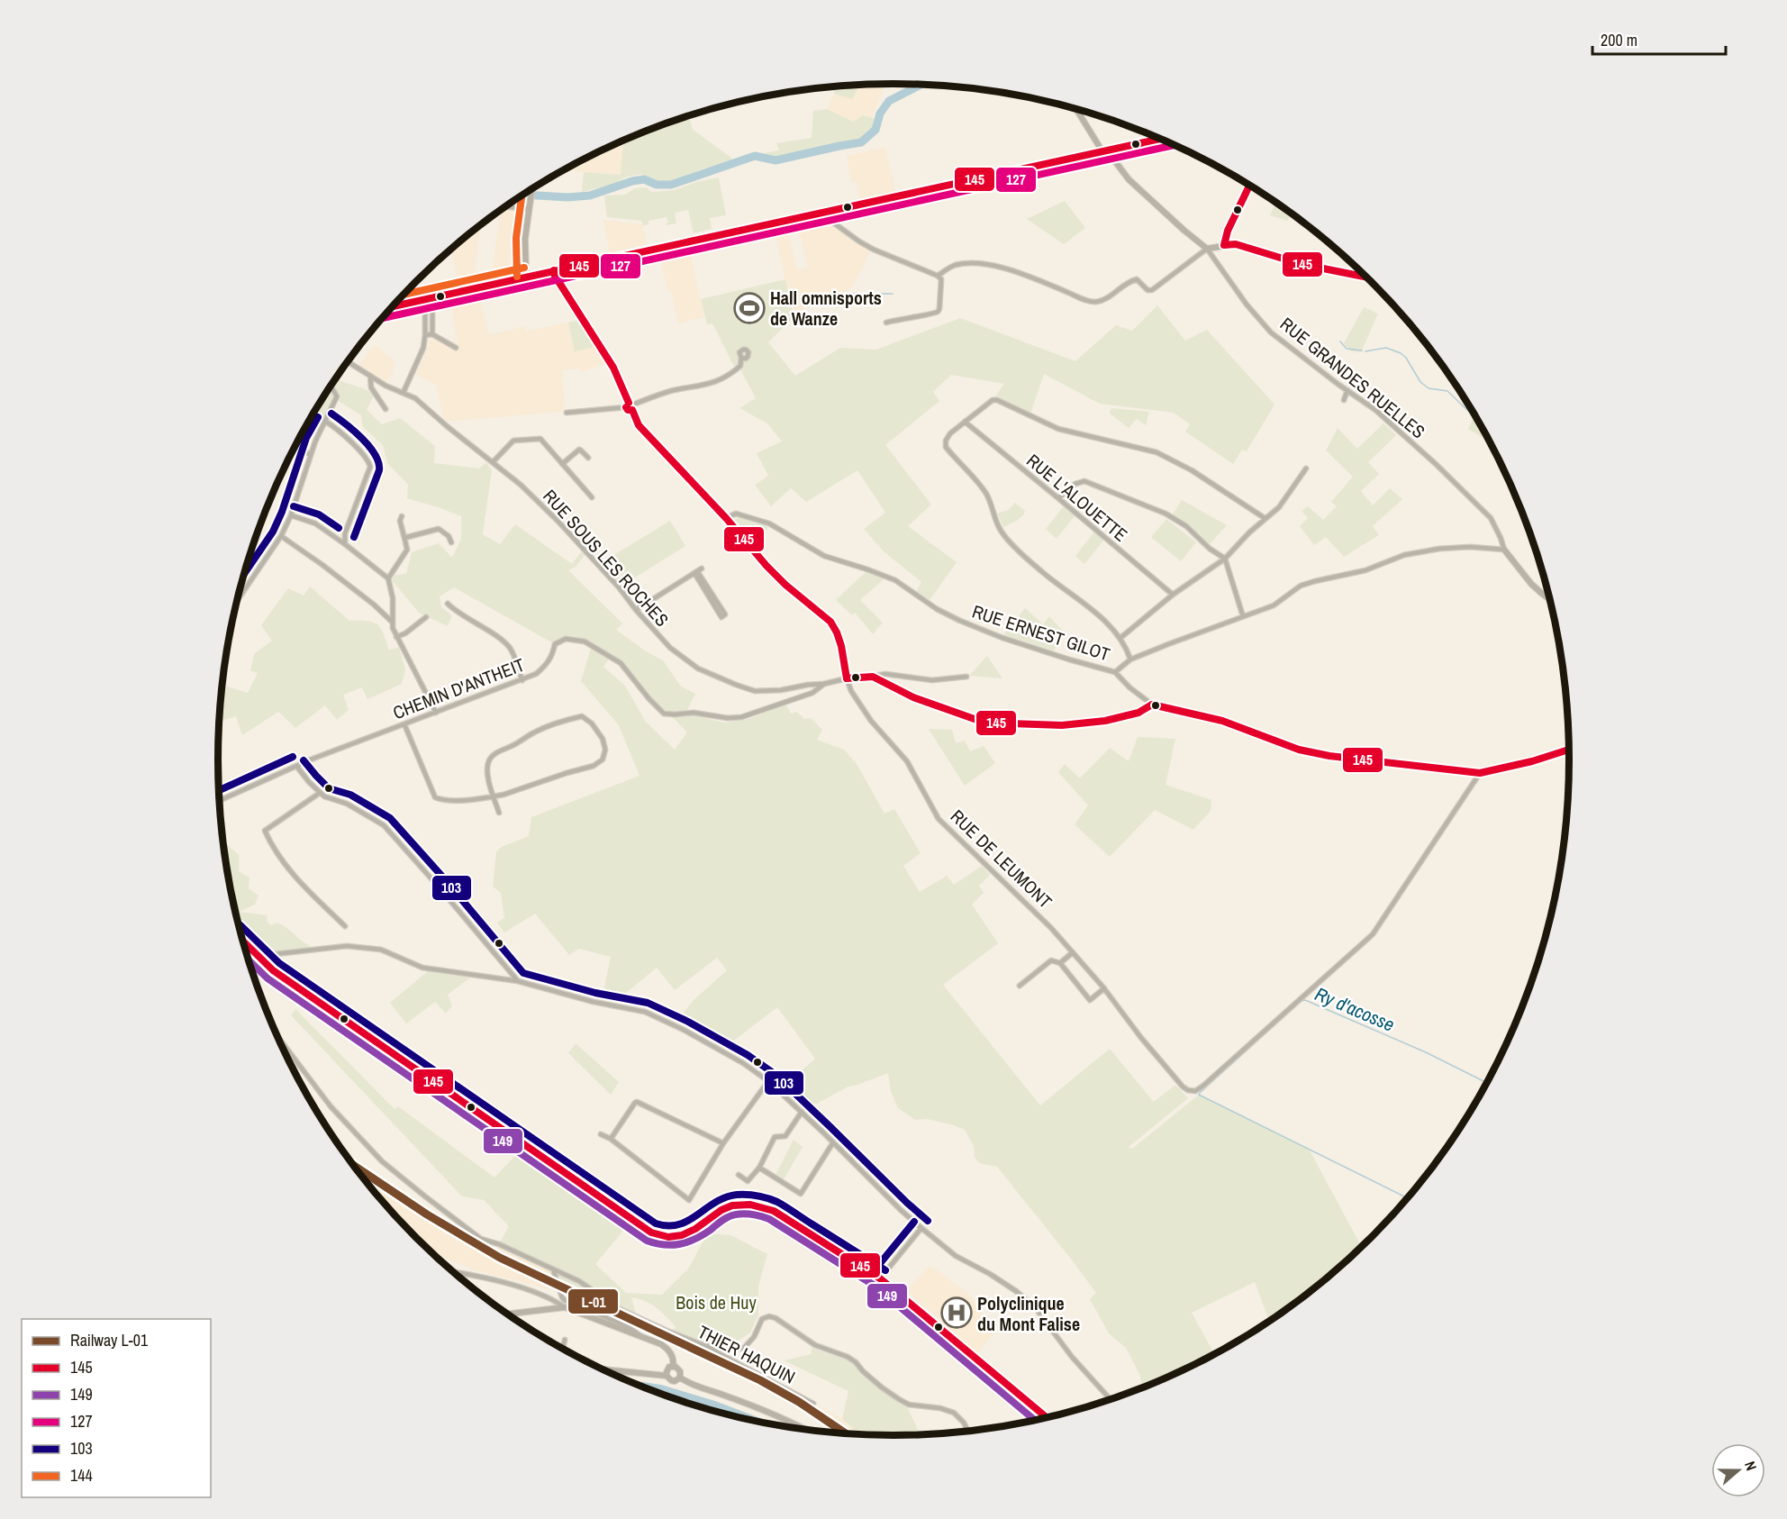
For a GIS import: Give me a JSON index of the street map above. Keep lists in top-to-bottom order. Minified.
{"streets":{"street":["RUE GRANDES RUELLES","RUE L'ALOUETTE","RUE SOUS LES ROCHES","RUE ERNEST GILOT","CHEMIN D'ANTHEIT","RUE DE LEUMONT","THIER HAQUIN"]},"crossings":[["RUE SOUS LES ROCHES","CHEMIN D'ANTHEIT"],["RUE SOUS LES ROCHES","RUE DE LEUMONT"],["RUE ERNEST GILOT","RUE DE LEUMONT"]],"water":["Ry d'acosse"],"parks":["Bois de Huy"],"places":{"sports":["Hall omnisports de Wanze"],"hospital":["Polyclinique du Mont Falise"]},"lines":["transit line 145","transit line 127","transit line 144","transit line 103","transit line 149","rail line L-01"],"legend":["Railway L-01","145","149","127","103","144"],"scale_bar":"200 m","north":"right"}
